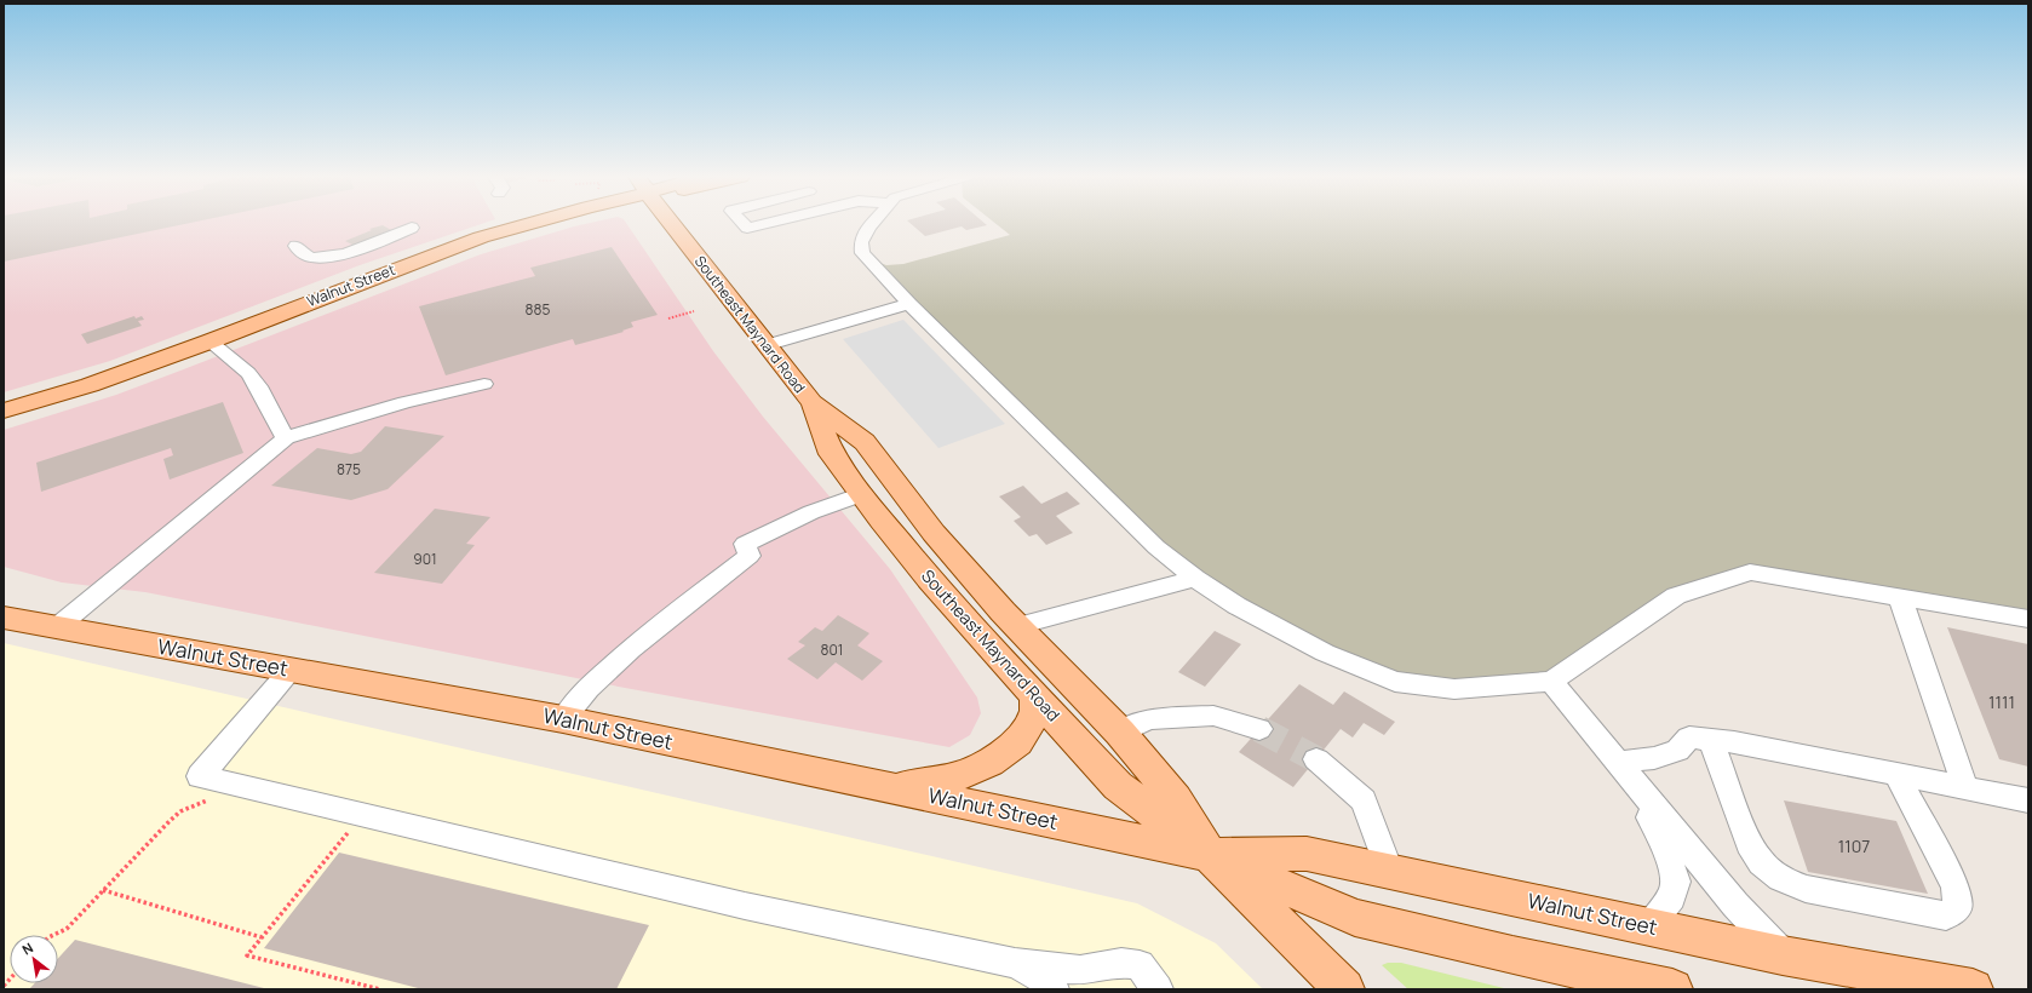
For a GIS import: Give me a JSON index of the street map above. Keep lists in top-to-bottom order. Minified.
{"streets":{"main road":["Walnut Street","Southeast Maynard Road"]},"crossings":[["Walnut Street","Southeast Maynard Road"]],"house_numbers":["885","875","901","801","1111","1107"],"north":"top left"}
